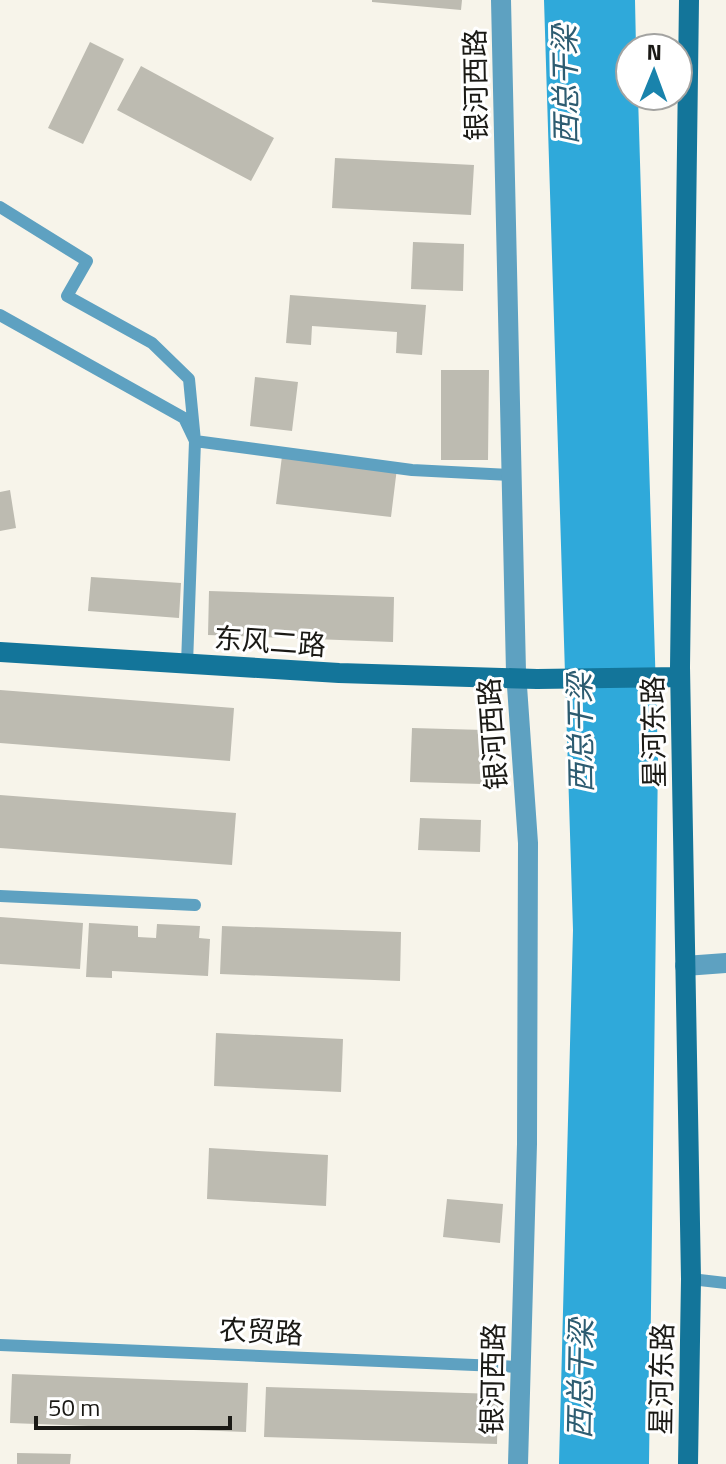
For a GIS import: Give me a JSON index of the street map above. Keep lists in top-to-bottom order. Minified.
{"streets":{"main road":["东风二路","星河东路"],"street":["银河西路"],"lane":["农贸路"]},"crossings":[["银河西路","东风二路"],["银河西路","农贸路"],["东风二路","星河东路"]],"water":["西总干梁"],"scale_bar":"50 m","north":"top"}
